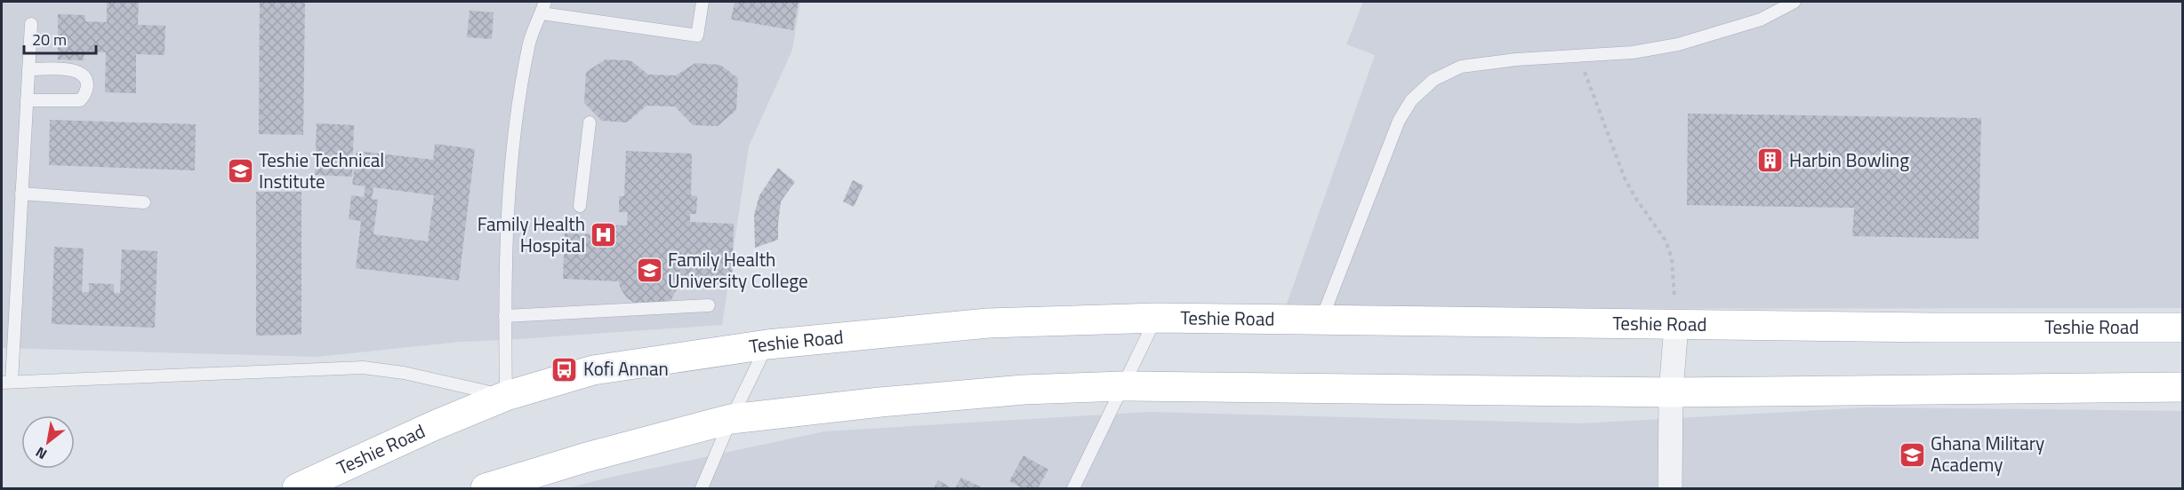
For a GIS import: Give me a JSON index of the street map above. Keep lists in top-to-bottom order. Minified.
{"streets":{"main road":["Teshie Road"]},"places":{"building":["Harbin Bowling"],"school or university":["Teshie Technical Institute","Family Health University College","Ghana Military Academy"],"hospital":["Family Health Hospital"],"bus stop":["Kofi Annan"]},"scale_bar":"20 m","north":"bottom left"}
